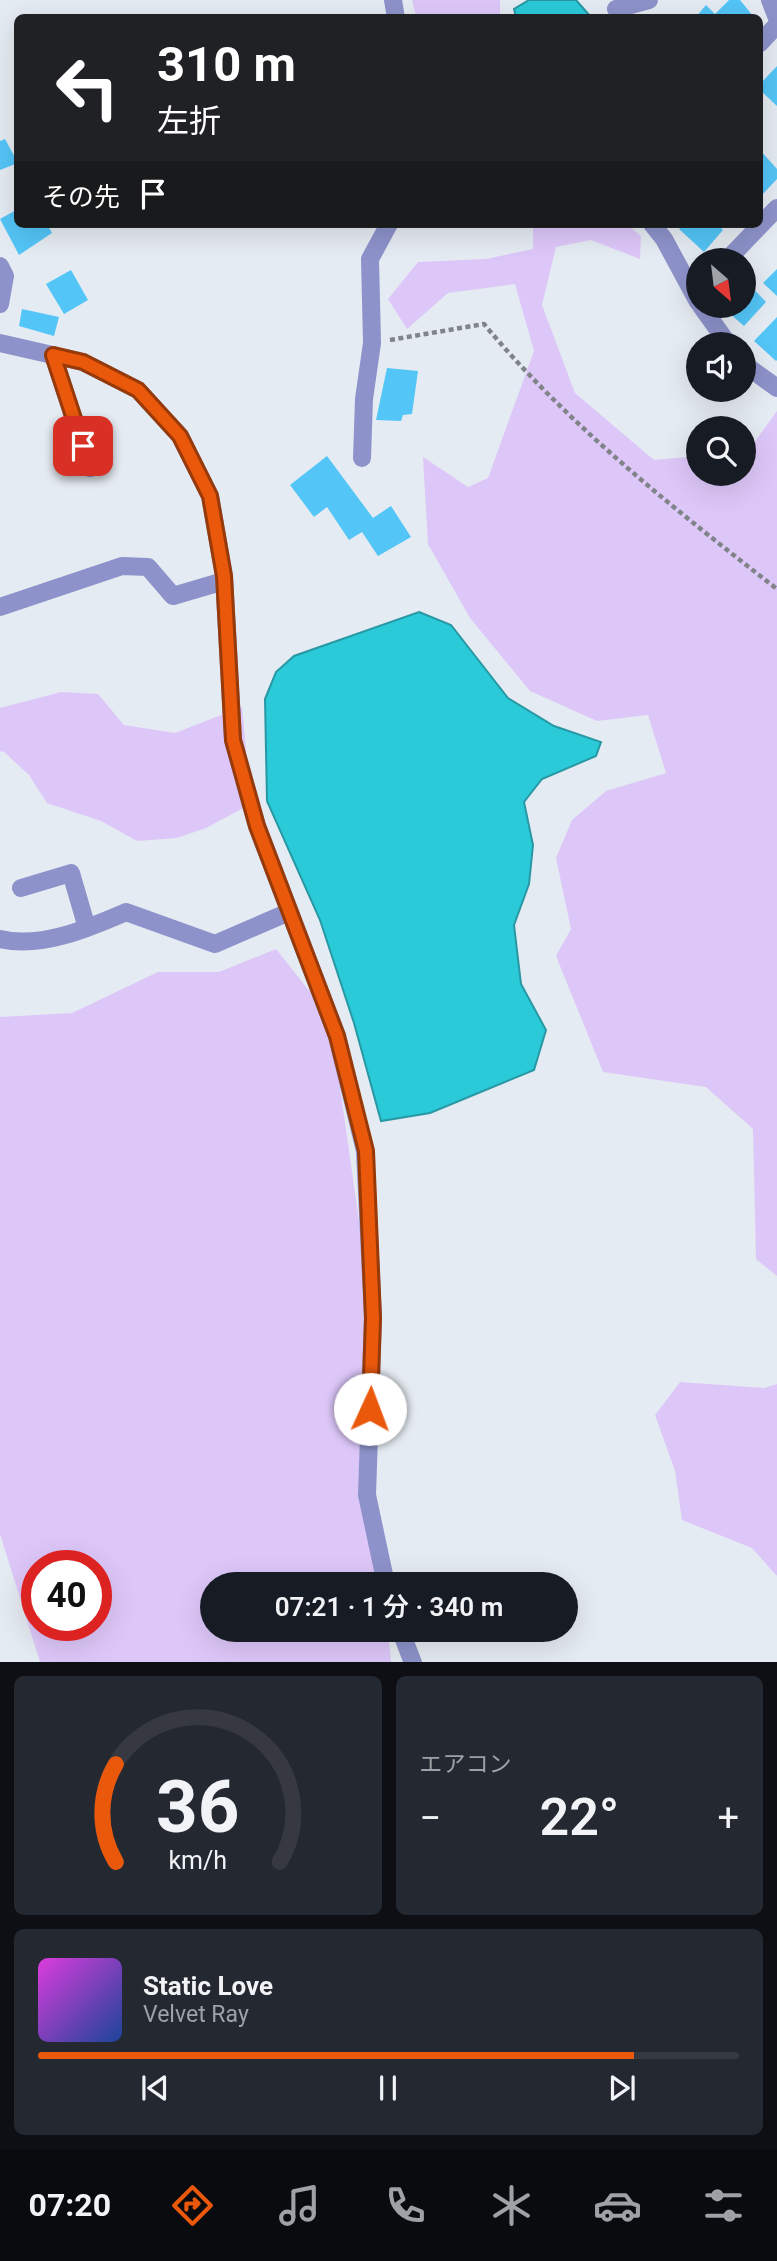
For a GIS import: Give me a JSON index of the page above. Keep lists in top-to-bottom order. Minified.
{"north":"bottom right","page":{"turn":["310 m","左折"],"then":"その先","limit":"40","trip":"07:21 · 1 分 · 340 m","tile":"エアコン","heat":["−","22°","+"],"song":["Static Love","Velvet Ray"],"tabs":"07:20","gauge":["36","km/h"]}}
